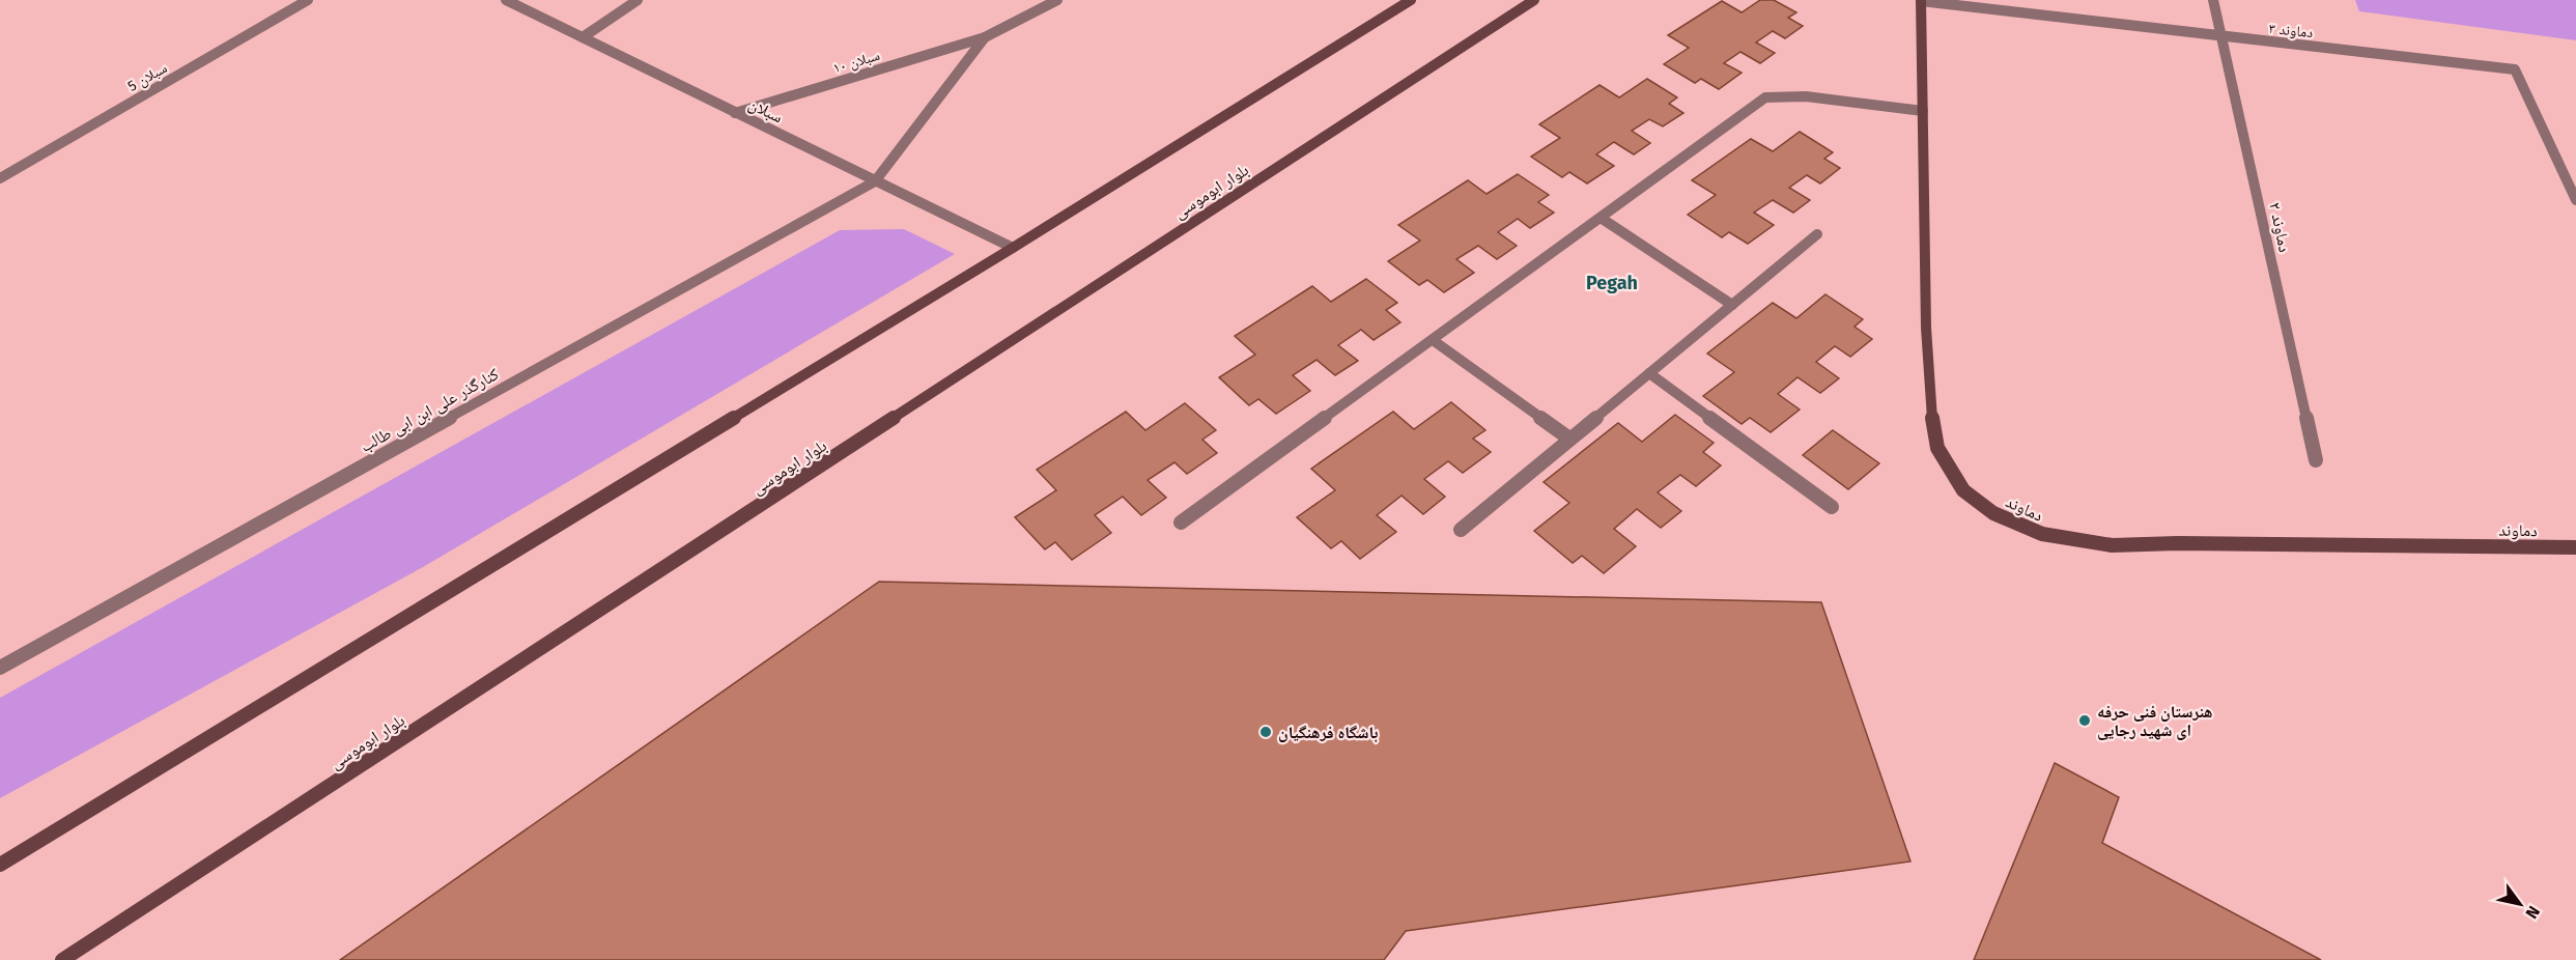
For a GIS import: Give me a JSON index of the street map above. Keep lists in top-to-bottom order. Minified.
{"streets":{"main road":["بلوار ابوموسی","دماوند"],"street":["دماوند ۳","سبلان ۱۰","سبلان 5","سبلان","دماوند ۲","کنارگذر علی ابن ابی طالب"]},"crossings":[["دماوند ۳","دماوند ۲"],["دماوند ۳","دماوند"],["سبلان ۱۰","سبلان"],["سبلان ۱۰","کنارگذر علی ابن ابی طالب"],["سبلان","کنارگذر علی ابن ابی طالب"]],"districts":["Pegah"],"places":["هنرستان فنی حرفه ای شهید رجایی","باشگاه فرهنگیان"],"north":"bottom right"}
